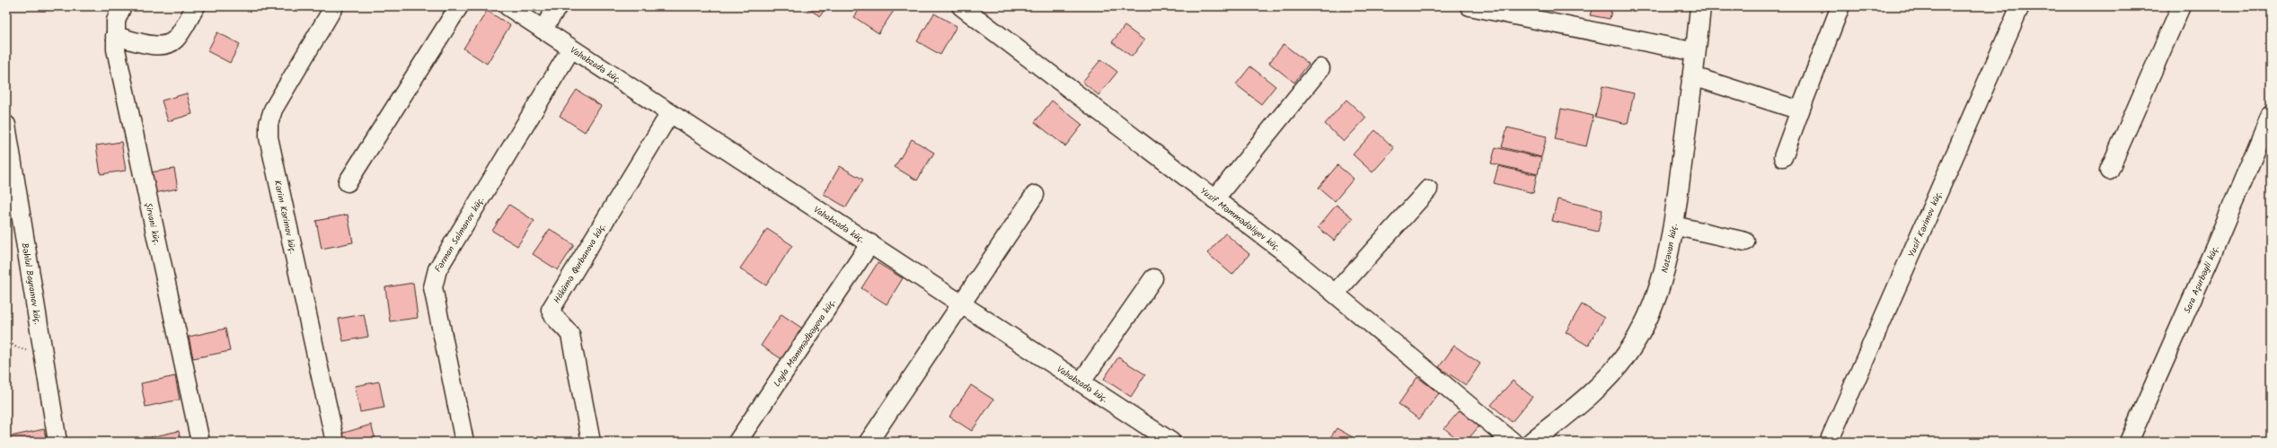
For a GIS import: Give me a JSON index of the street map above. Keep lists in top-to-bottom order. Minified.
{"streets":{"street":["Vahabzadə küç.","Kərim Kərimov küç.","Yusif Məmmədəliyev küç.","Şirvani küç.","Yusif Kərimov küç.","Fərman Salmanov küç.","Natəvan küç.","Hökümə Qurbanova küç.","Sara Aşurbəyli küç.","Bəhlul Bayramov küç.","Leyla Məmmədbəyova küç."]},"crossings":[["Vahabzadə küç.","Fərman Salmanov küç."],["Vahabzadə küç.","Hökümə Qurbanova küç."],["Vahabzadə küç.","Leyla Məmmədbəyova küç."]]}
